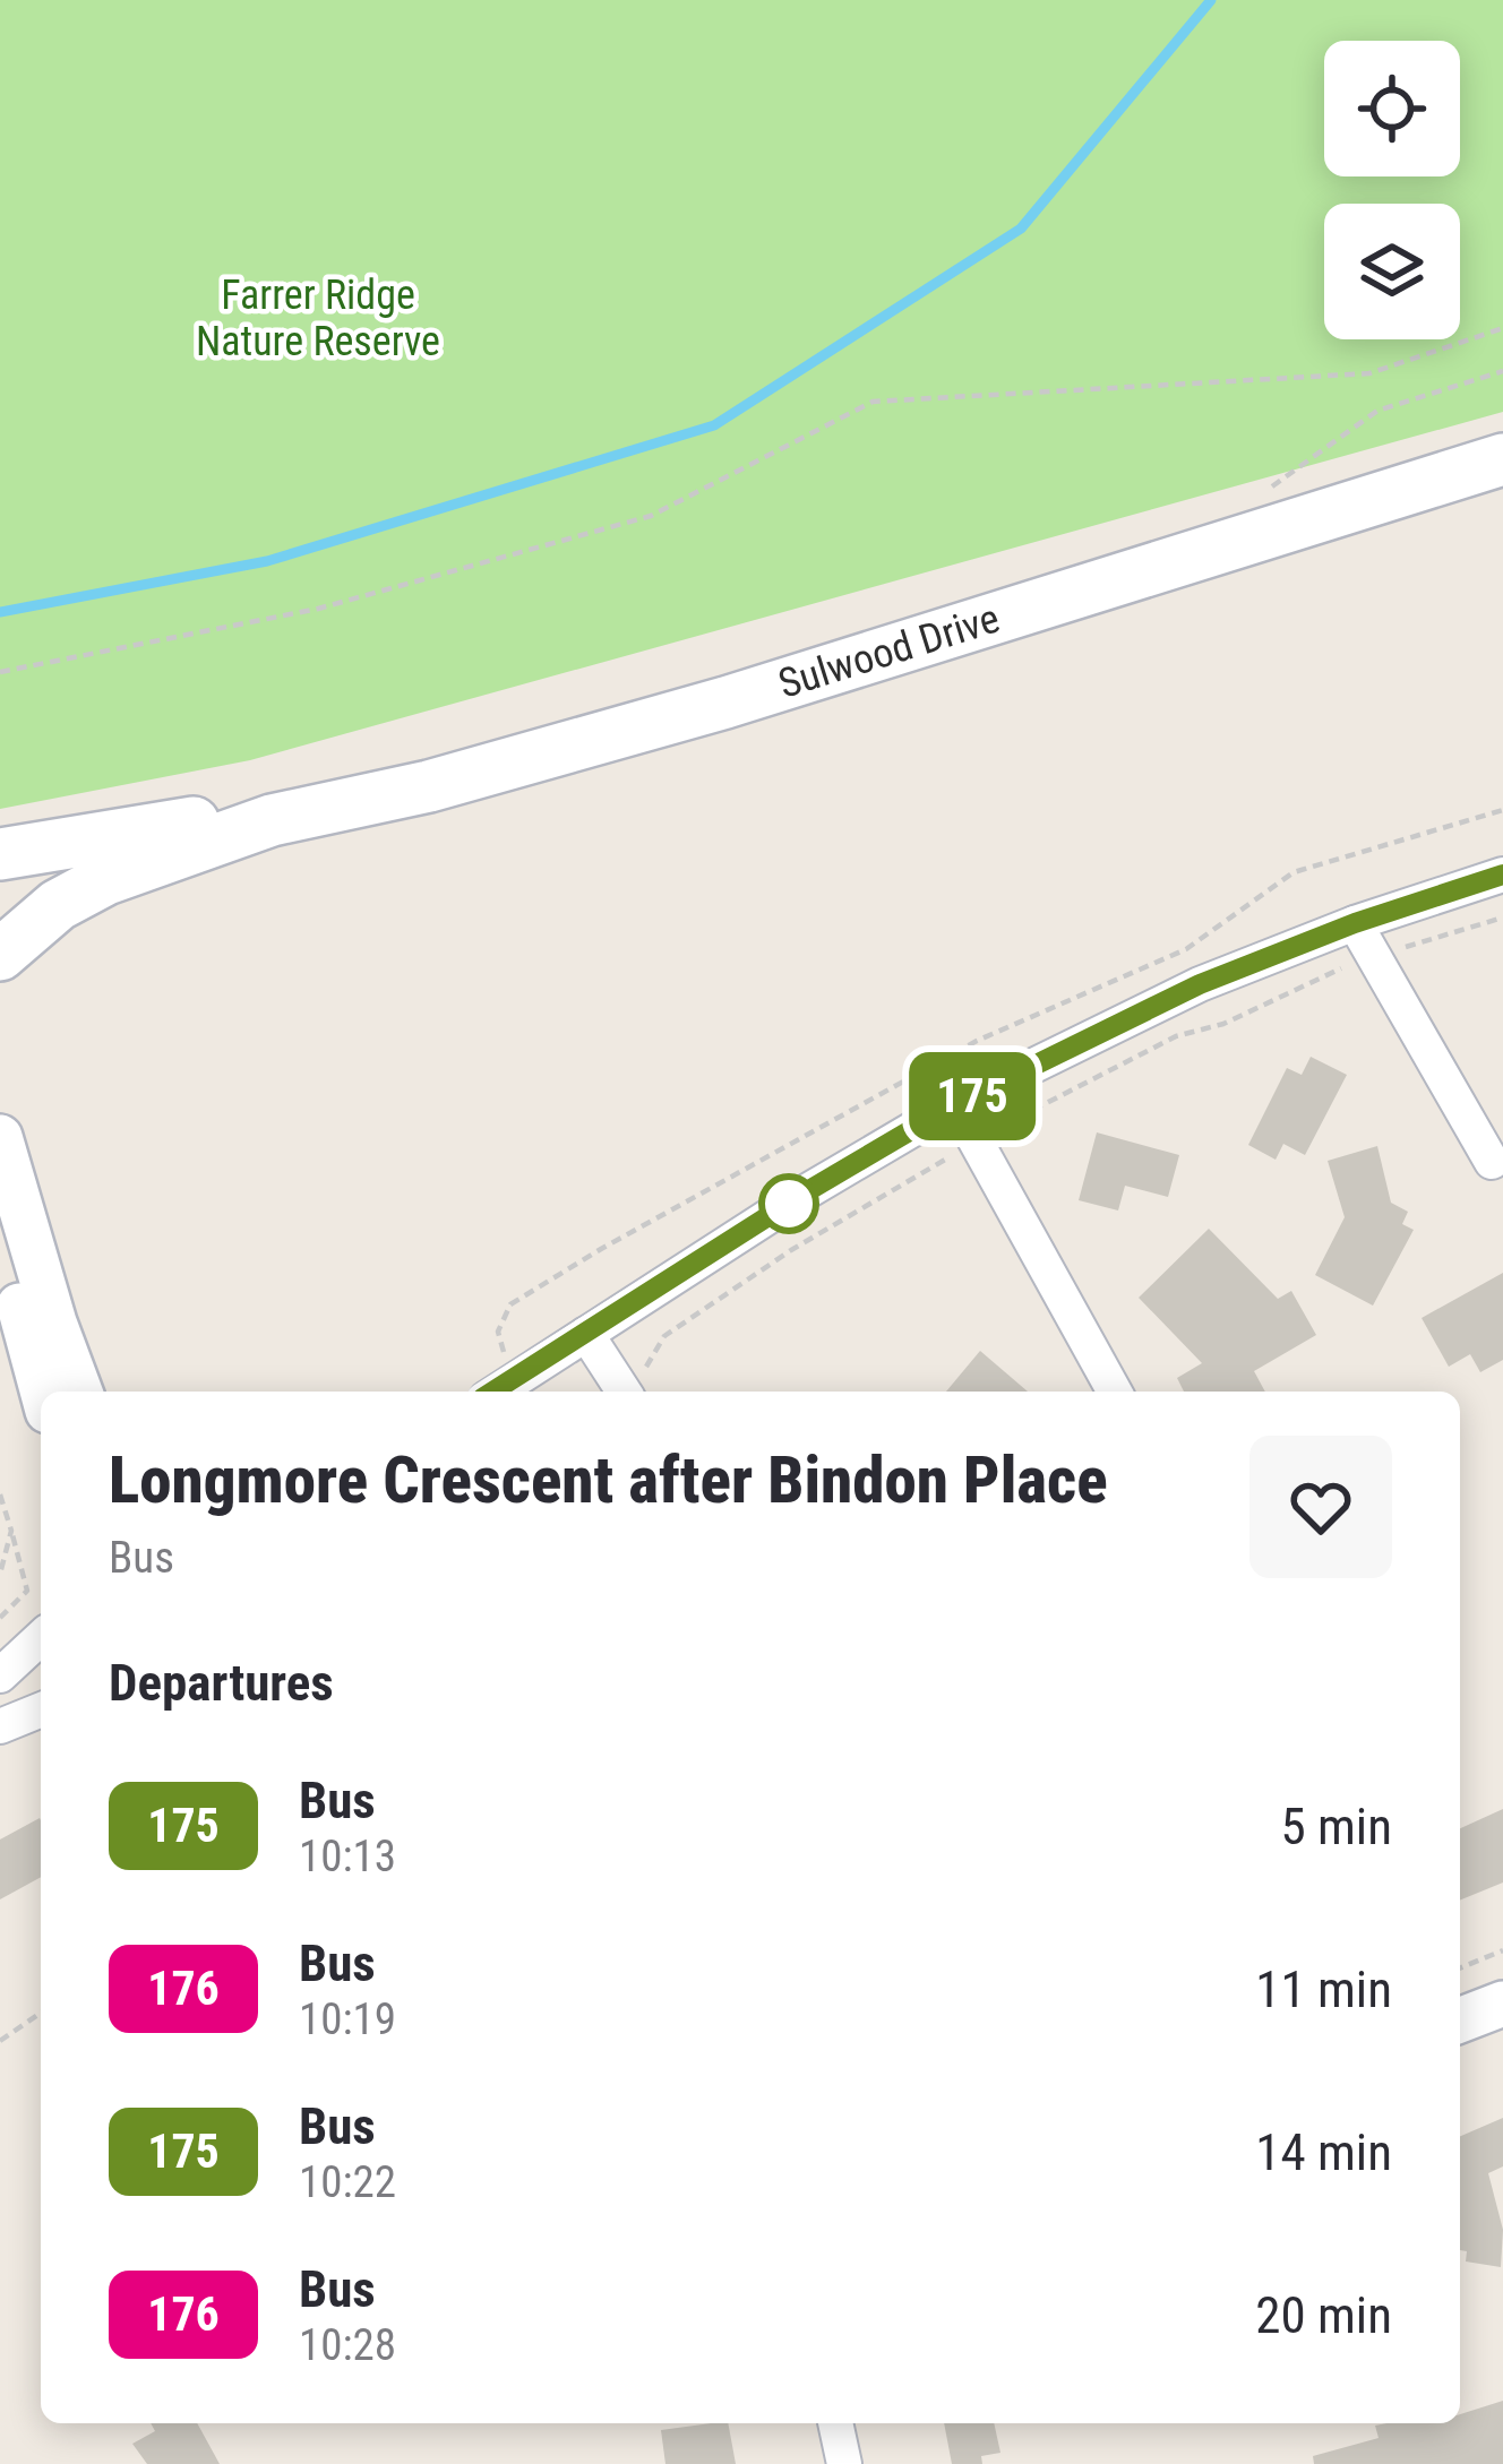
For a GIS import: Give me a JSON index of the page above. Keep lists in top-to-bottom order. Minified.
{"streets":{"main road":["Sulwood Drive"]},"parks":["Farrer Ridge Nature Reserve"],"lines":["bus line 175"],"page":{"on_map":"175","heading":[["Longmore Crescent after Bindon Place","Bus"],"Departures"],"list":[{"mark":"175","name":"Bus","note":"10:13","value":"5 min"},{"mark":"176","name":"Bus","note":"10:19","value":"11 min"},{"mark":"175","name":"Bus","note":"10:22","value":"14 min"},{"mark":"176","name":"Bus","note":"10:28","value":"20 min"}]}}
